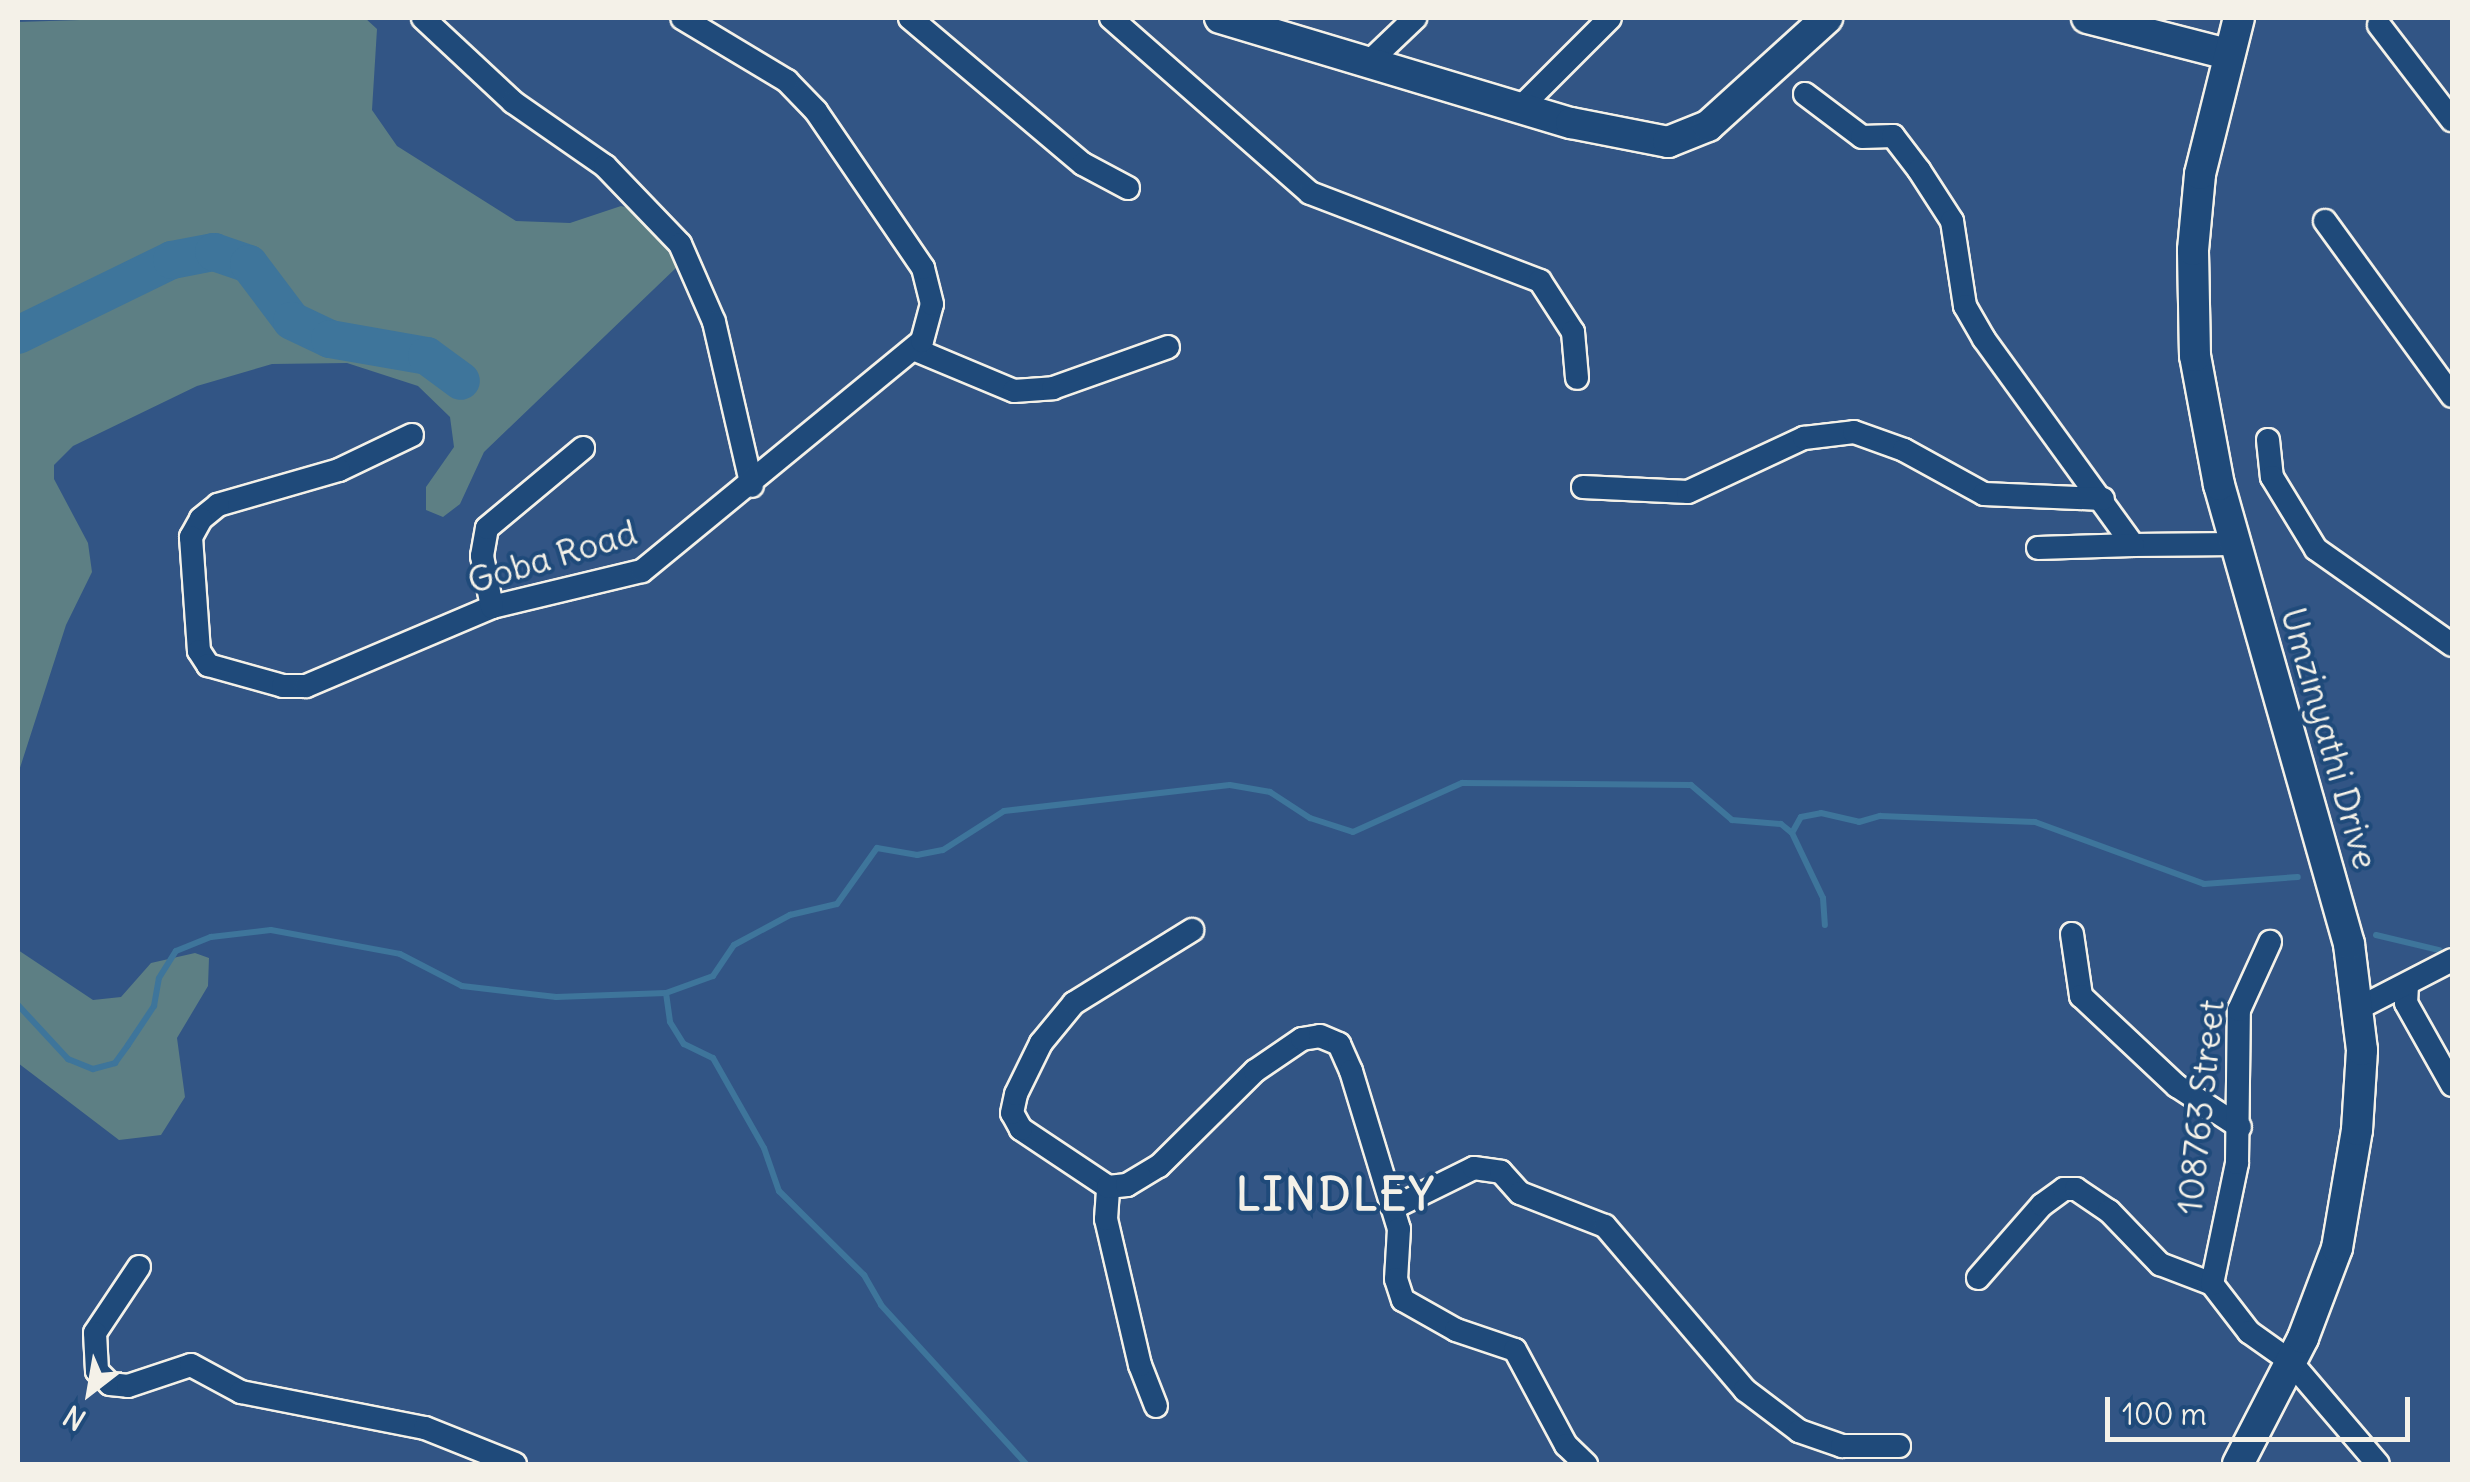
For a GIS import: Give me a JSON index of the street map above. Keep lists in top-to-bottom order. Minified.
{"streets":{"street":["Goba Road","Umzinyathi Drive","108763 Street"]},"districts":["LINDLEY"],"scale_bar":"100 m","north":"bottom left"}
